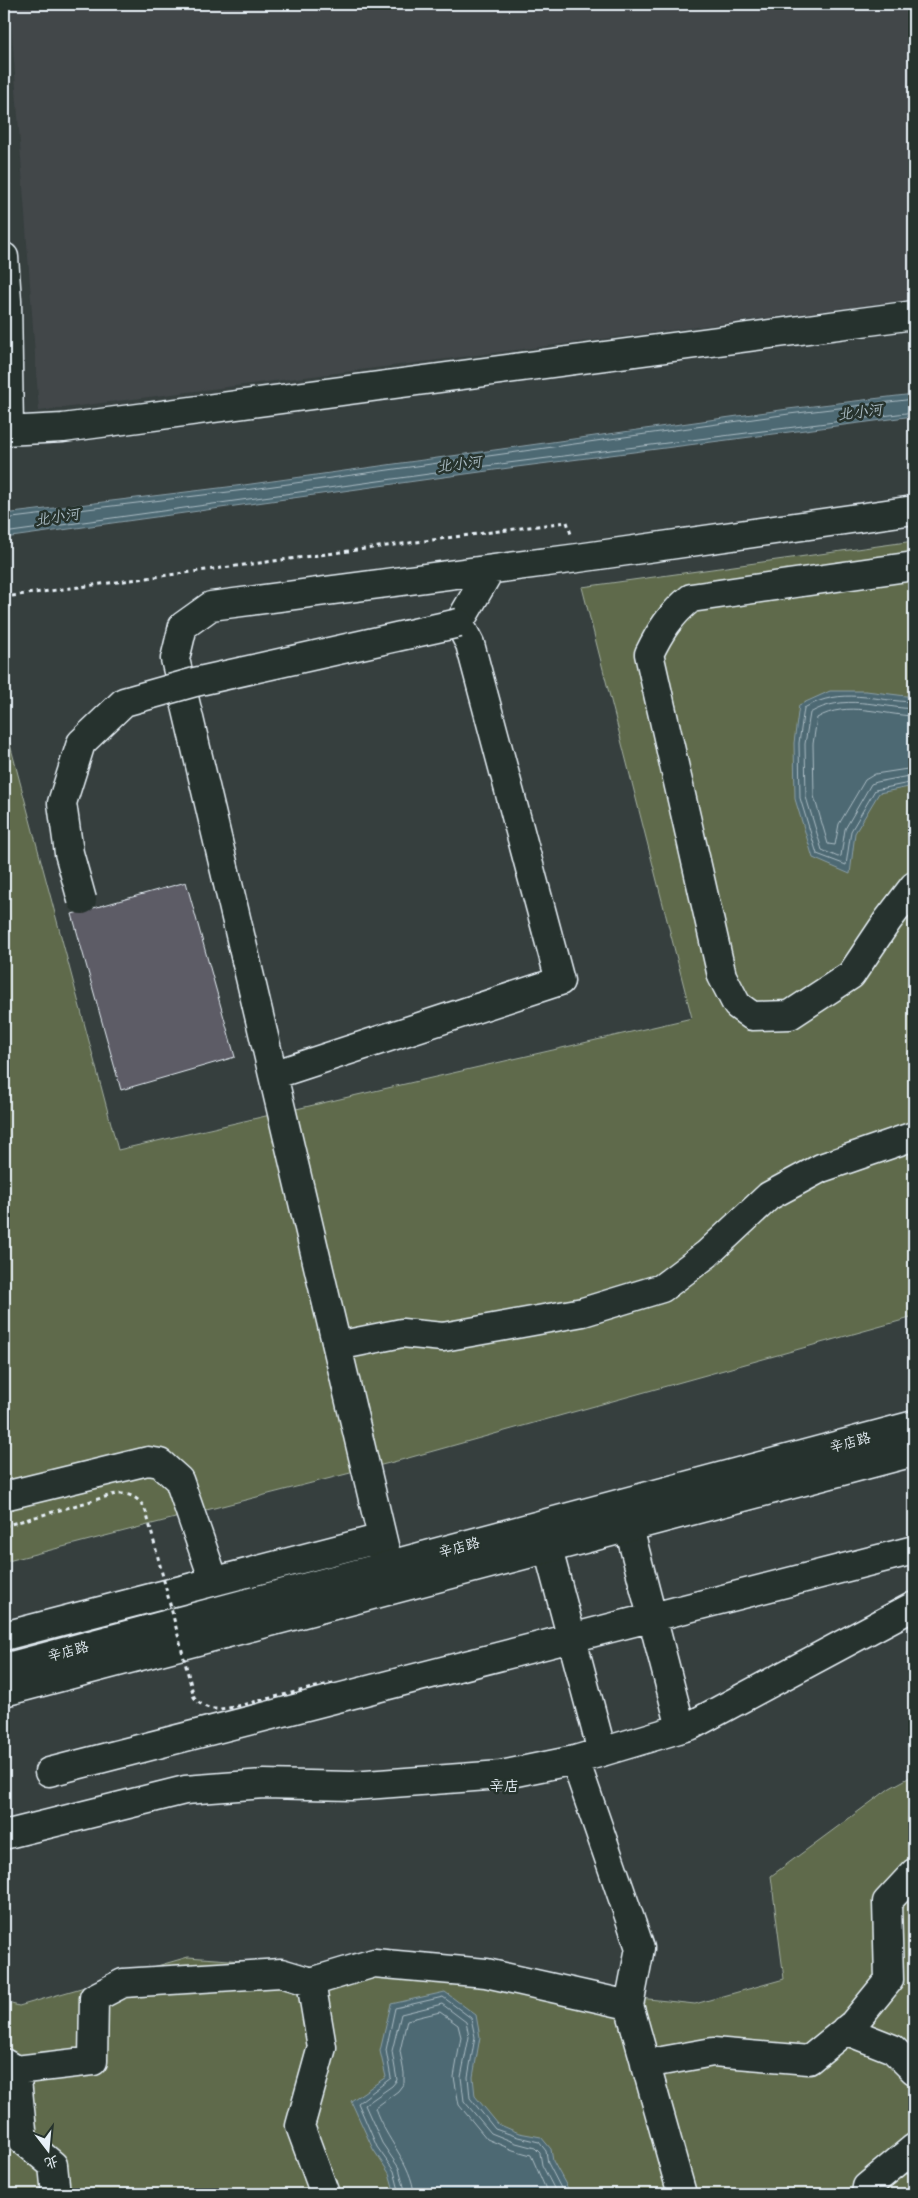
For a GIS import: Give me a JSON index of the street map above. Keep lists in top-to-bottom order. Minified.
{"streets":{"street":["辛店路"]},"districts":["辛店"],"water":["北小河"],"north":"bottom"}
